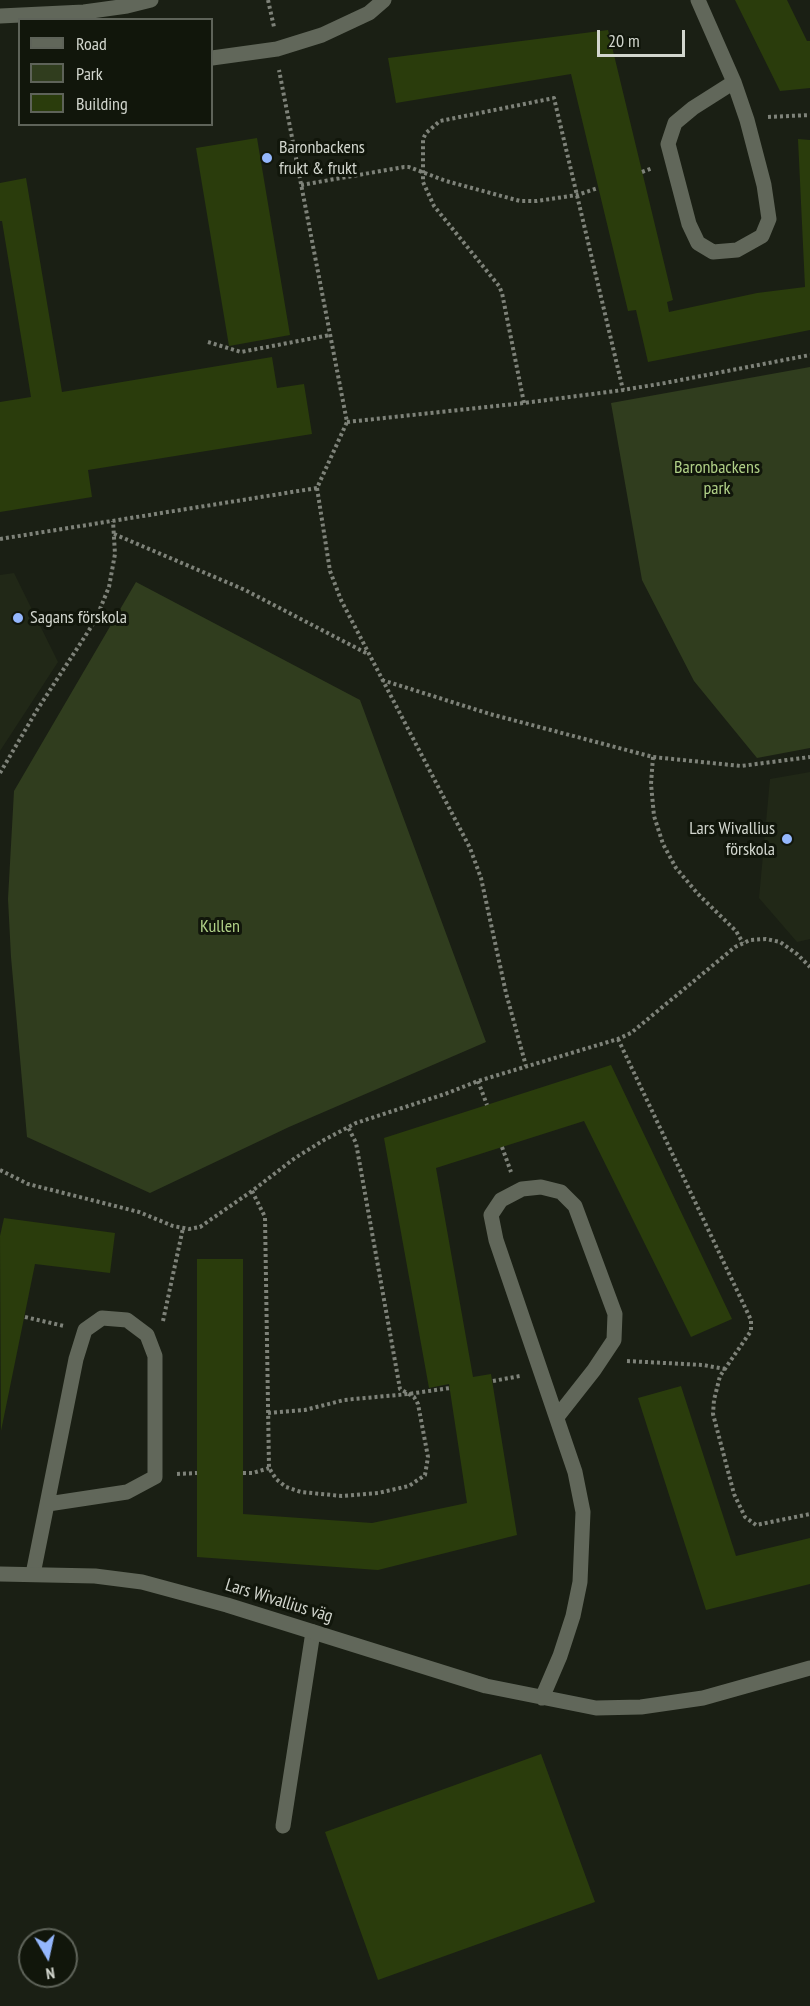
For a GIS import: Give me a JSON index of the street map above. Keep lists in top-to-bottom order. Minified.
{"streets":{"street":["Lars Wivallius väg"]},"parks":["Baronbackens park","Kullen"],"places":["Baronbackens frukt & frukt","Sagans förskola","Lars Wivallius förskola"],"legend":["Road","Park","Building"],"scale_bar":"20 m","north":"bottom"}
